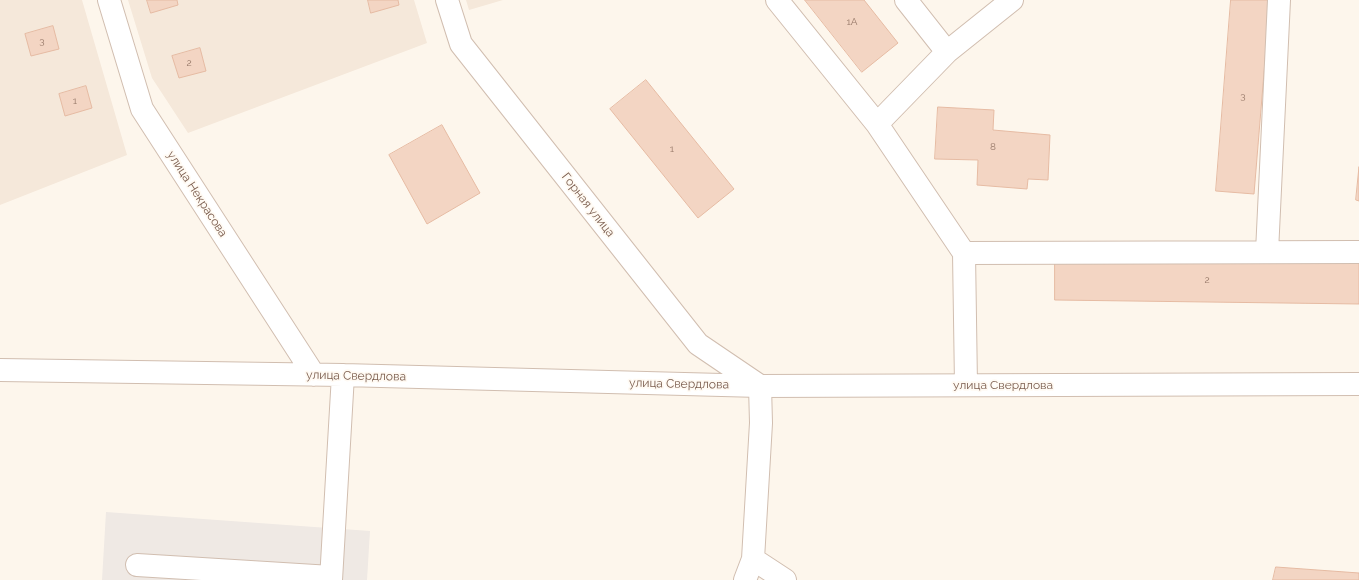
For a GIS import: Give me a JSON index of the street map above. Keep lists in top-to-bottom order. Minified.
{"streets":{"street":["улица Некрасова","Горная улица","улица Свердлова"]},"crossings":[["улица Некрасова","улица Свердлова"],["Горная улица","улица Свердлова"]],"house_numbers":["1А","3","2","3","1","8","1","2"]}
